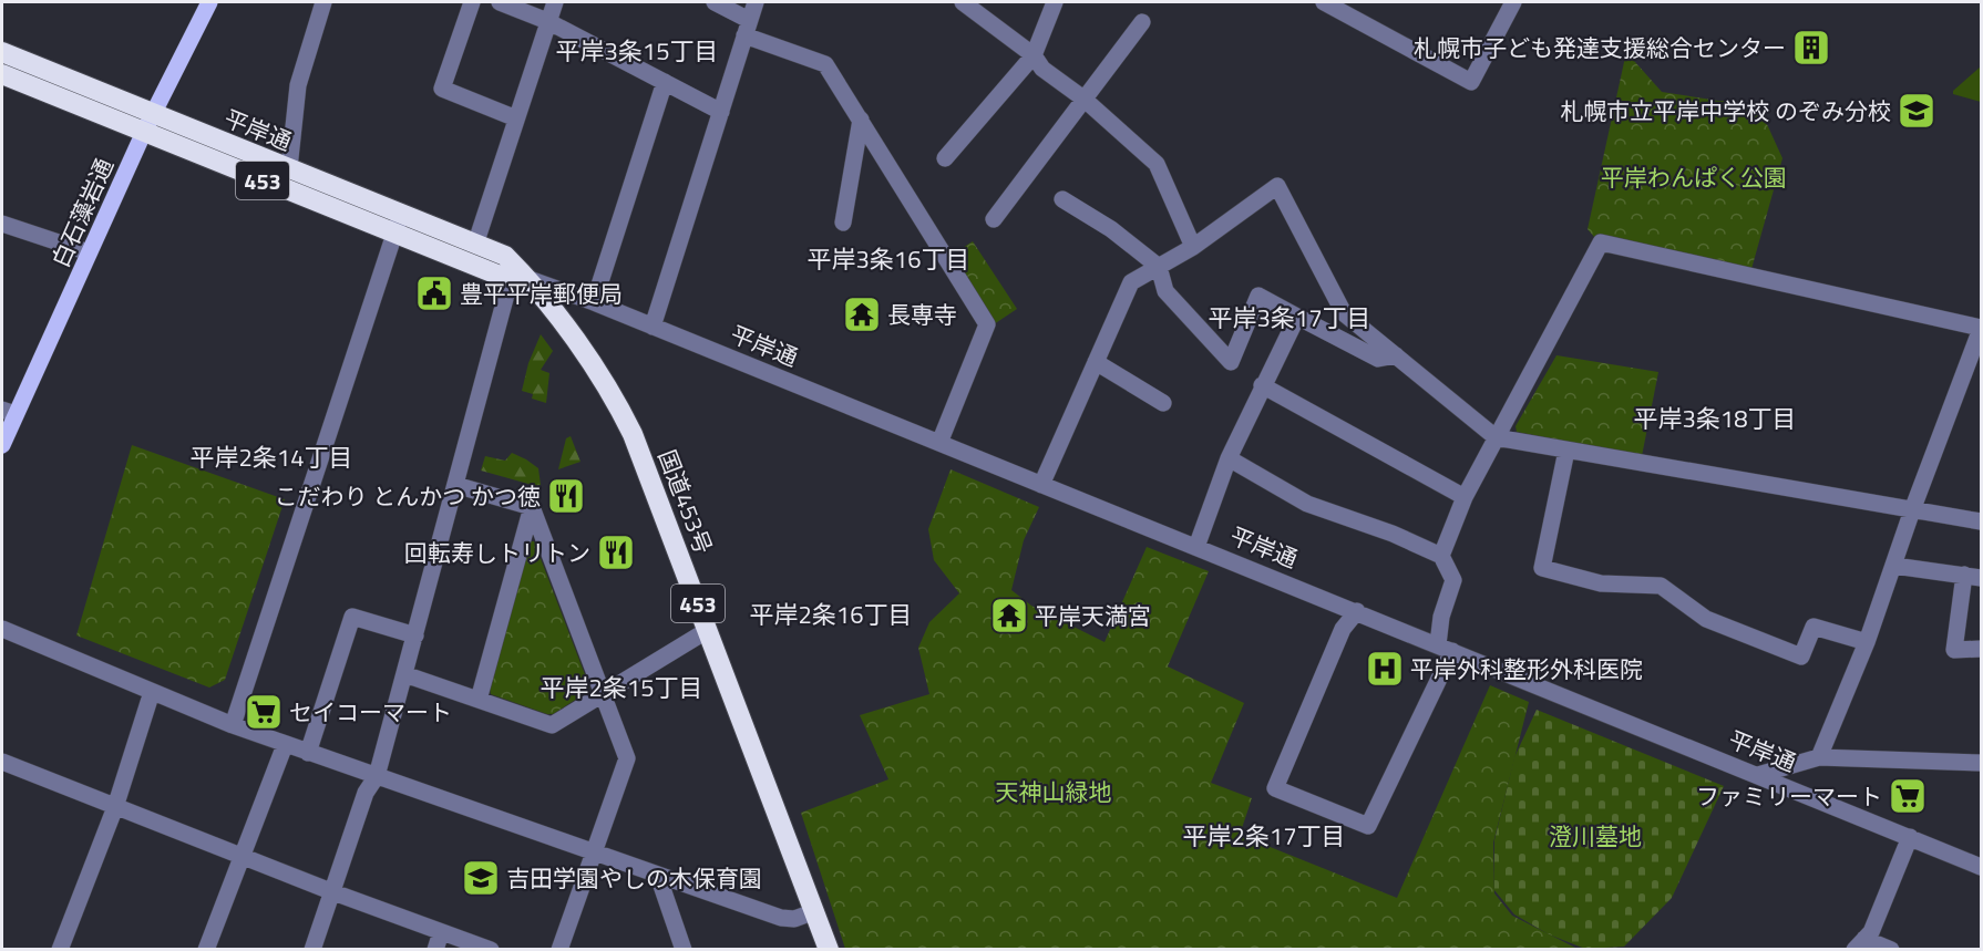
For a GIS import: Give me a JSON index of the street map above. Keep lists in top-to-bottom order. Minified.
{"streets":{"highway":["平岸通","453","国道453号"],"main road":["白石藻岩通"]},"crossings":[["平岸通","白石藻岩通"],["平岸通","国道453号"]],"districts":["平岸3条15丁目","平岸3条16丁目","平岸3条17丁目","平岸3条18丁目","平岸2条14丁目","平岸2条16丁目","平岸2条15丁目","平岸2条17丁目"],"parks":["平岸わんぱく公園","天神山緑地","澄川墓地"],"places":{"building":["札幌市子ども発達支援総合センター"],"school or university":["札幌市立平岸中学校 のぞみ分校","吉田学園やしの木保育園"],"public building":["豊平平岸郵便局"],"temple":["長専寺","平岸天満宮"],"restaurant":["こだわり とんかつ かつ徳","回転寿しトリトン"],"hospital":["平岸外科整形外科医院"],"supermarket":["セイコーマート","ファミリーマート"]}}
